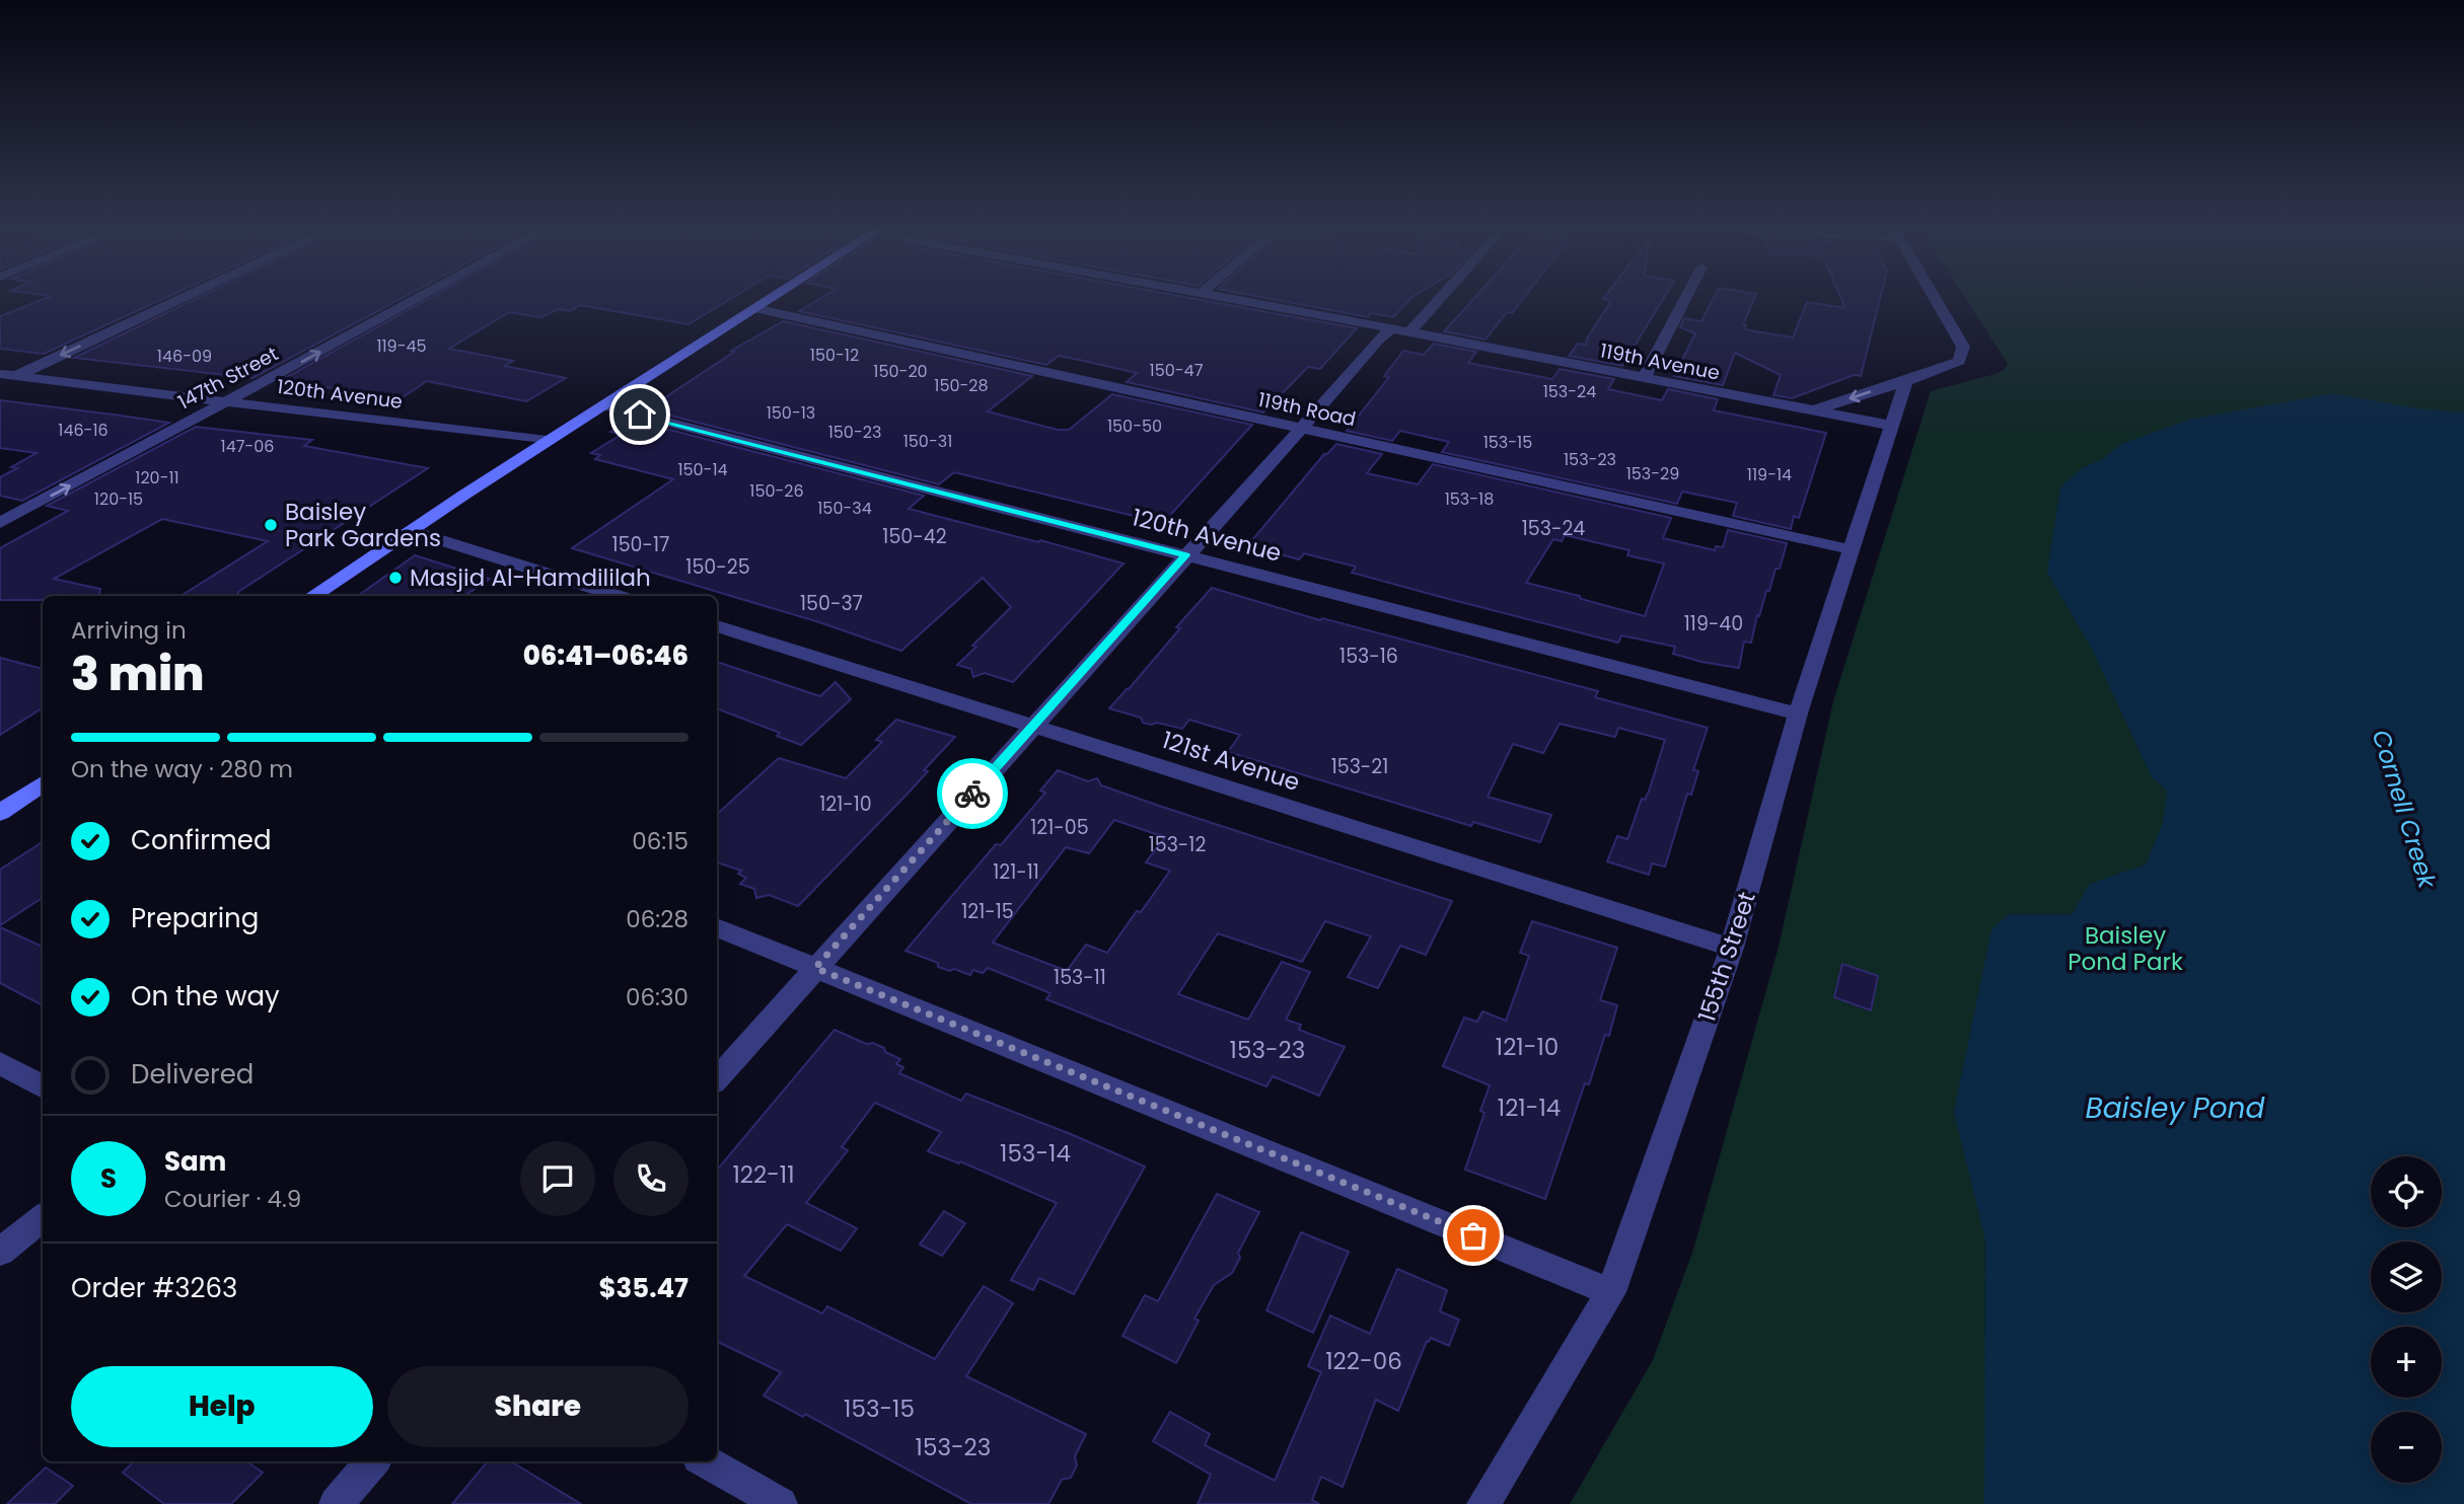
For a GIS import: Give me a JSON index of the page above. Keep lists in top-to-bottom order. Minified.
{"streets":{"street":["119th Avenue","147th Street","120th Avenue","119th Road","121st Avenue","155th Street"]},"crossings":[["119th Avenue","155th Street"],["147th Street","120th Avenue"],["120th Avenue","155th Street"],["119th Road","155th Street"],["121st Avenue","155th Street"]],"water":["Cornell Creek","Baisley Pond"],"parks":["Baisley Pond Park"],"places":["Baisley Park Gardens","Masjid Al-Hamdililah"],"house_numbers":["119-45","150-12","146-09","150-47","150-20","150-28","153-24","150-13","150-50","146-16","150-23","150-31","153-15","147-06","153-23","150-14","153-29","119-14","120-11","150-26","120-15","153-18","150-34","153-24","150-42","150-17","150-25","150-37","119-40","153-16","153-21","121-10","121-05","153-12","121-11","121-15","153-11","121-10","153-23","121-14","153-14","122-11","122-06","153-15","153-23"],"page":{"heading":["3 min","Arriving in","06:41–06:46"],"panel":["Sam","Courier · 4.9","Order #3263","$35.47"],"bar":"On the way · 280 m","list":[["Confirmed","06:15"],["Preparing","06:28"],["On the way","06:30"],"Delivered"],"round":"S","map_buttons":["+","−"],"buttons":["Help","Share"]}}
